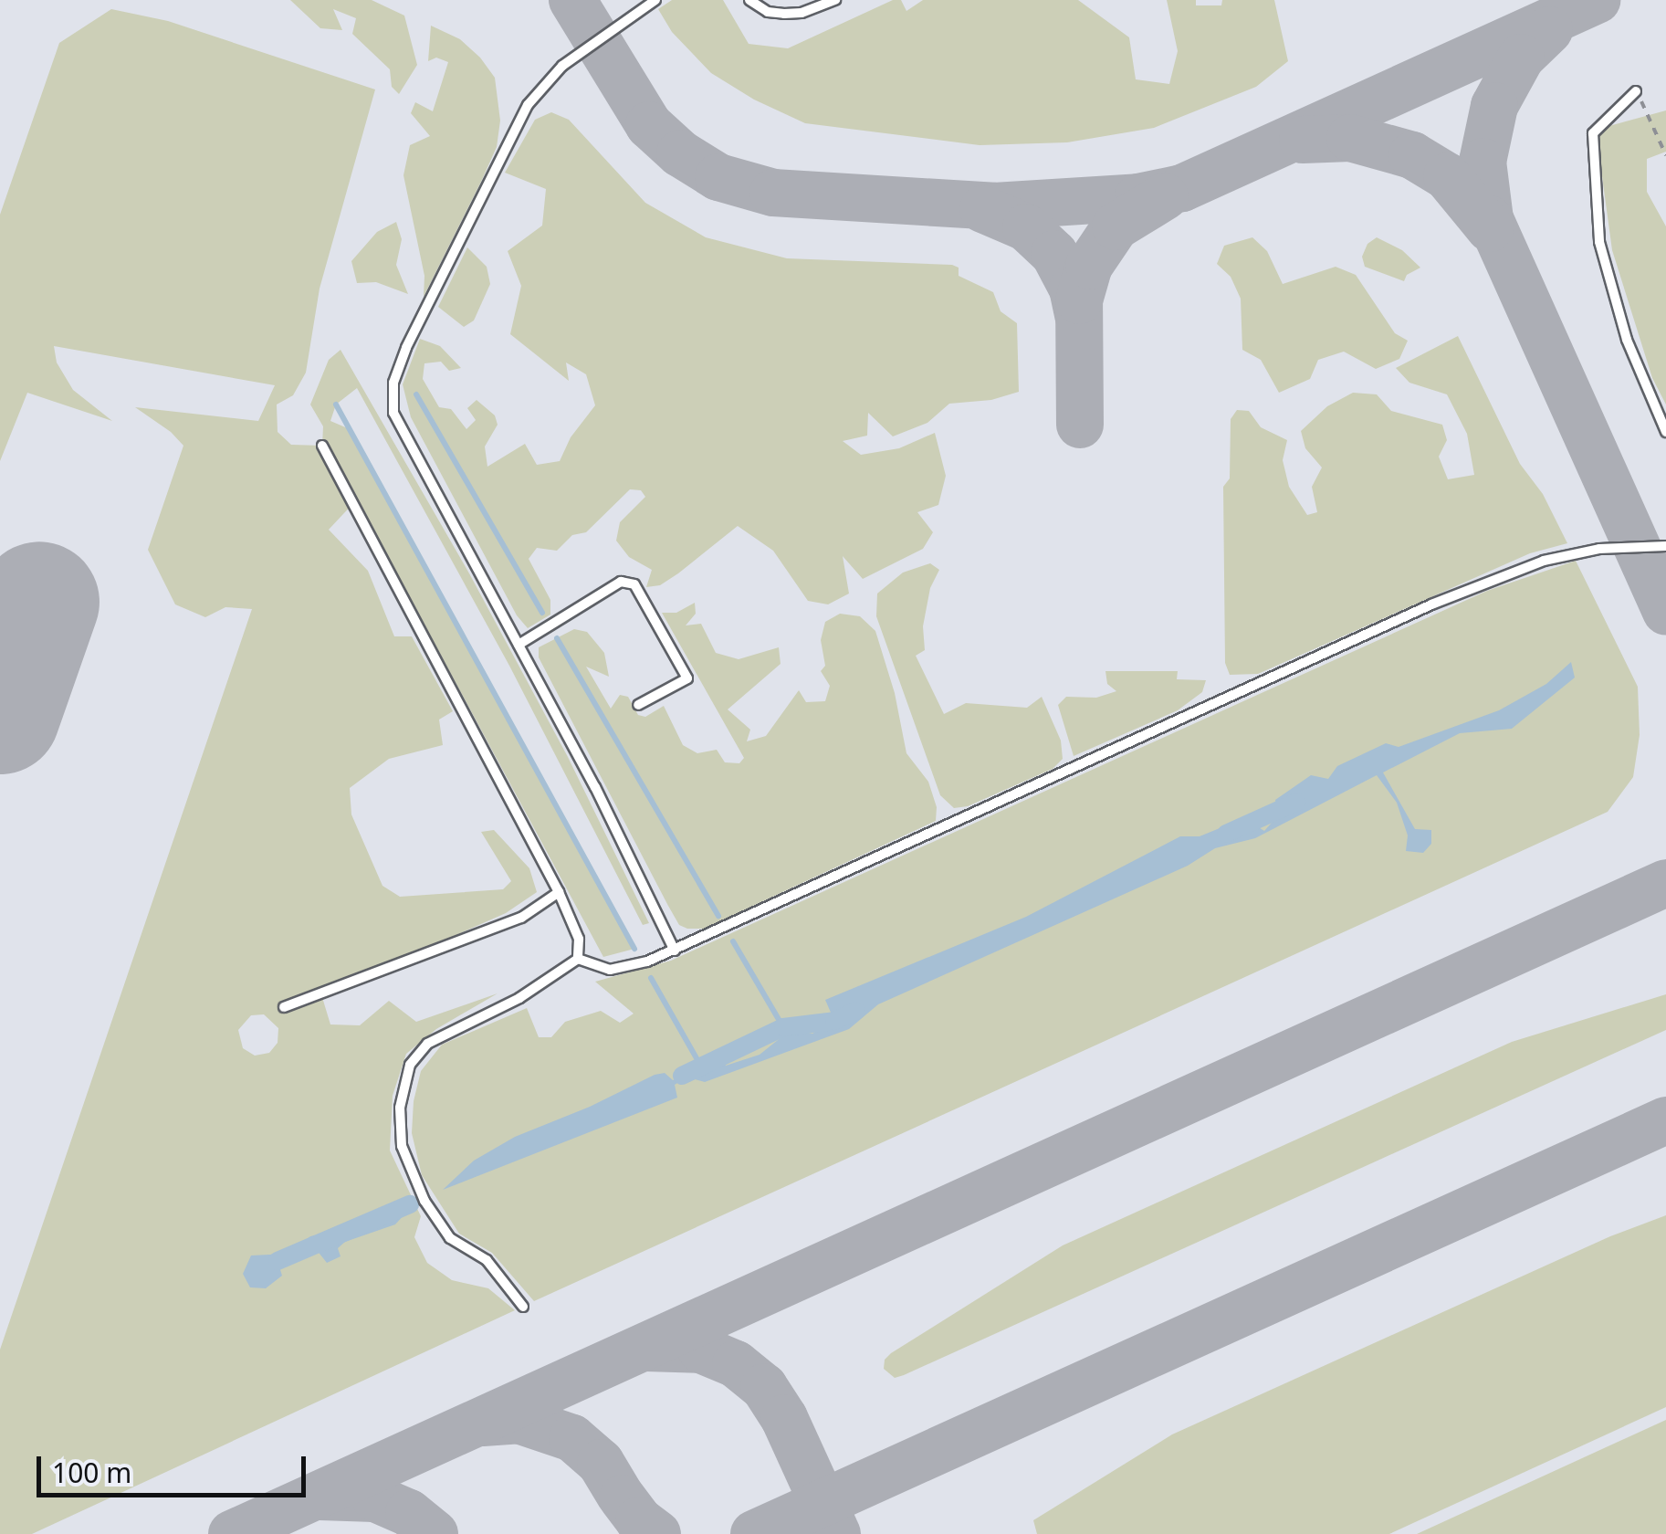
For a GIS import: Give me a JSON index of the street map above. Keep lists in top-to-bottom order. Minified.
{"scale_bar":"100 m"}
